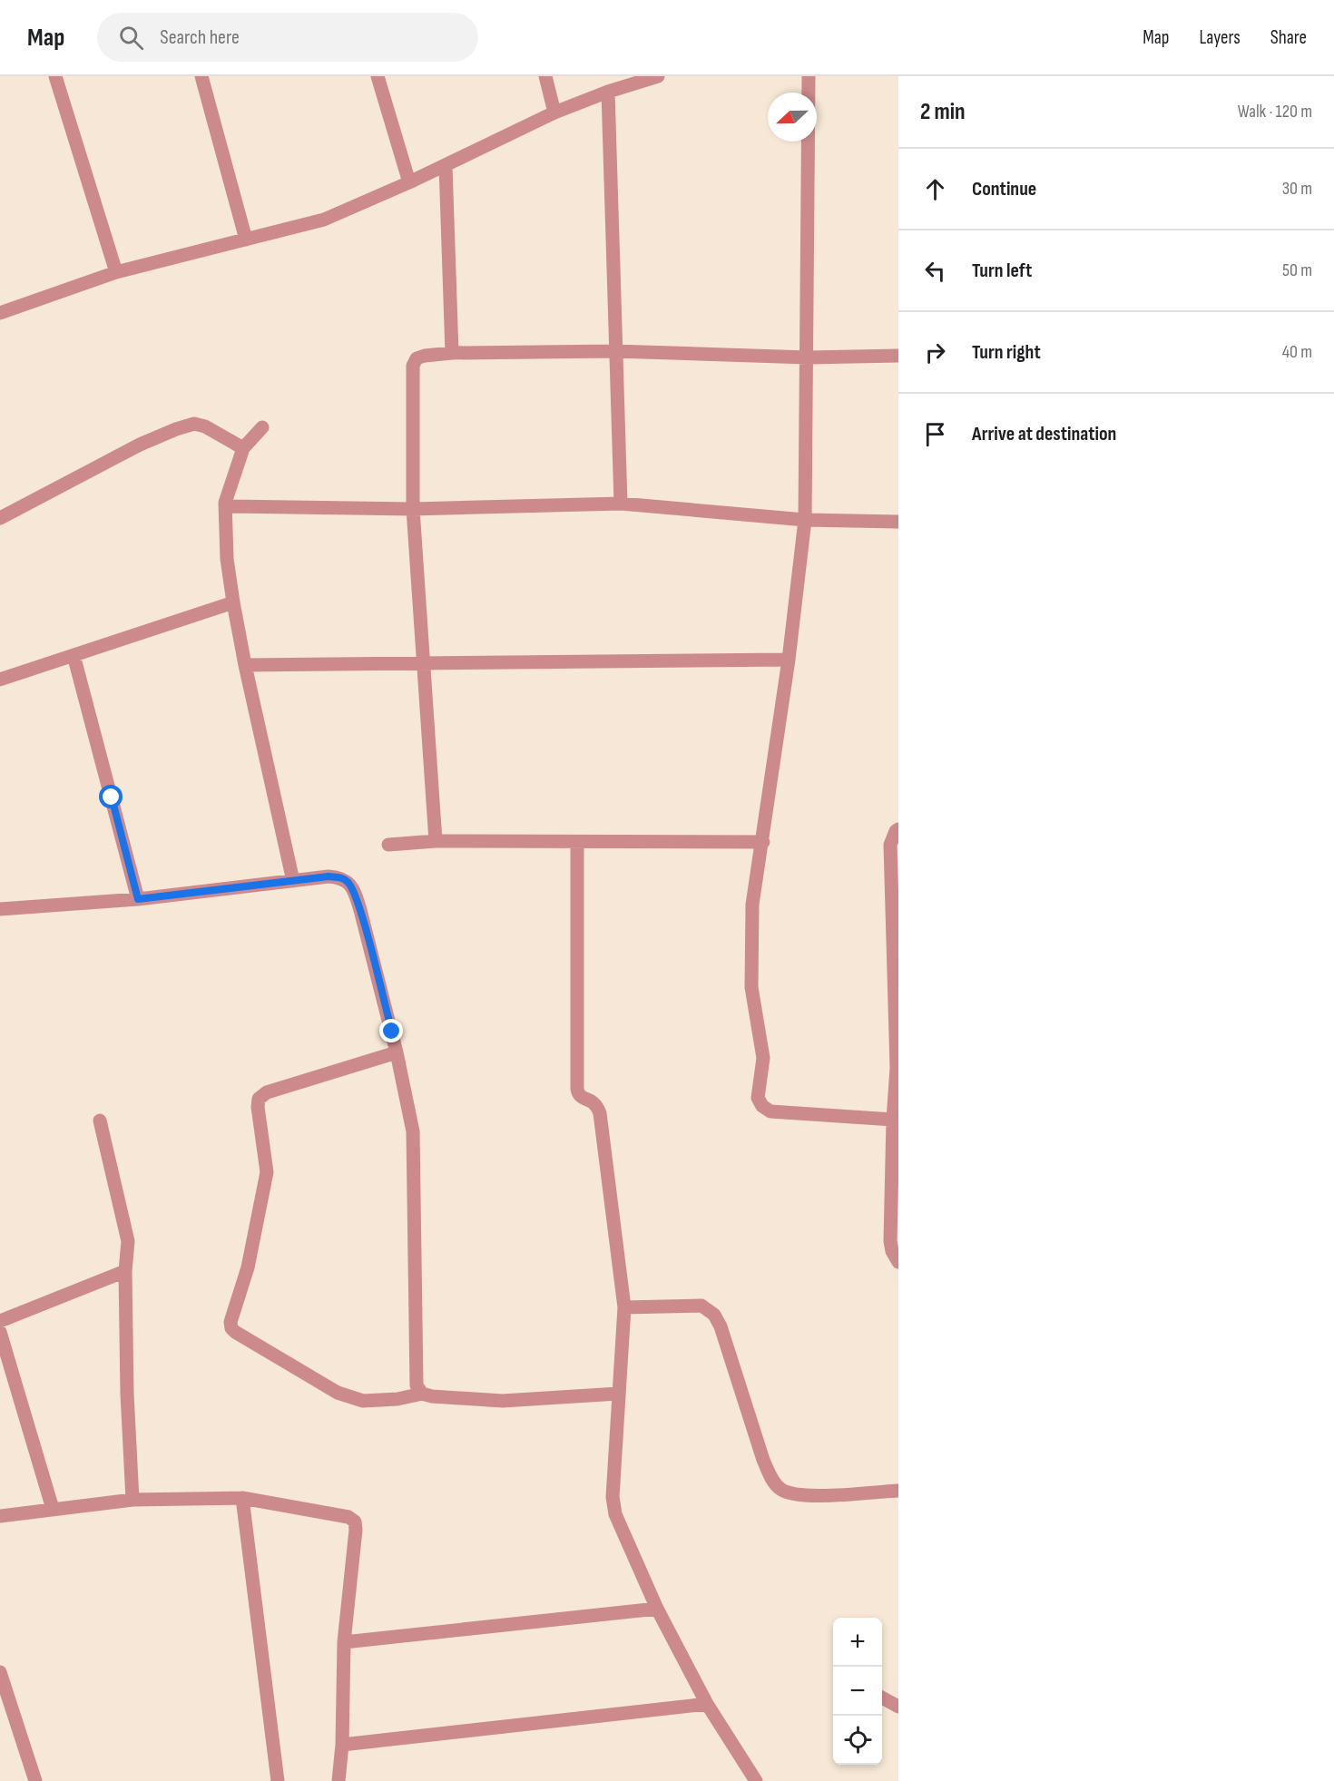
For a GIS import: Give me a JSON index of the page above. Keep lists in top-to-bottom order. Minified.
{"north":"left","page":{"header":"Map","search":"Search here","nav":["Map","Layers","Share"],"heading":["2 min","Walk · 120 m"],"list":[["Continue","30 m"],["Turn left","50 m"],["Turn right","40 m"],"Arrive at destination"],"map_buttons":["+","−"]}}
